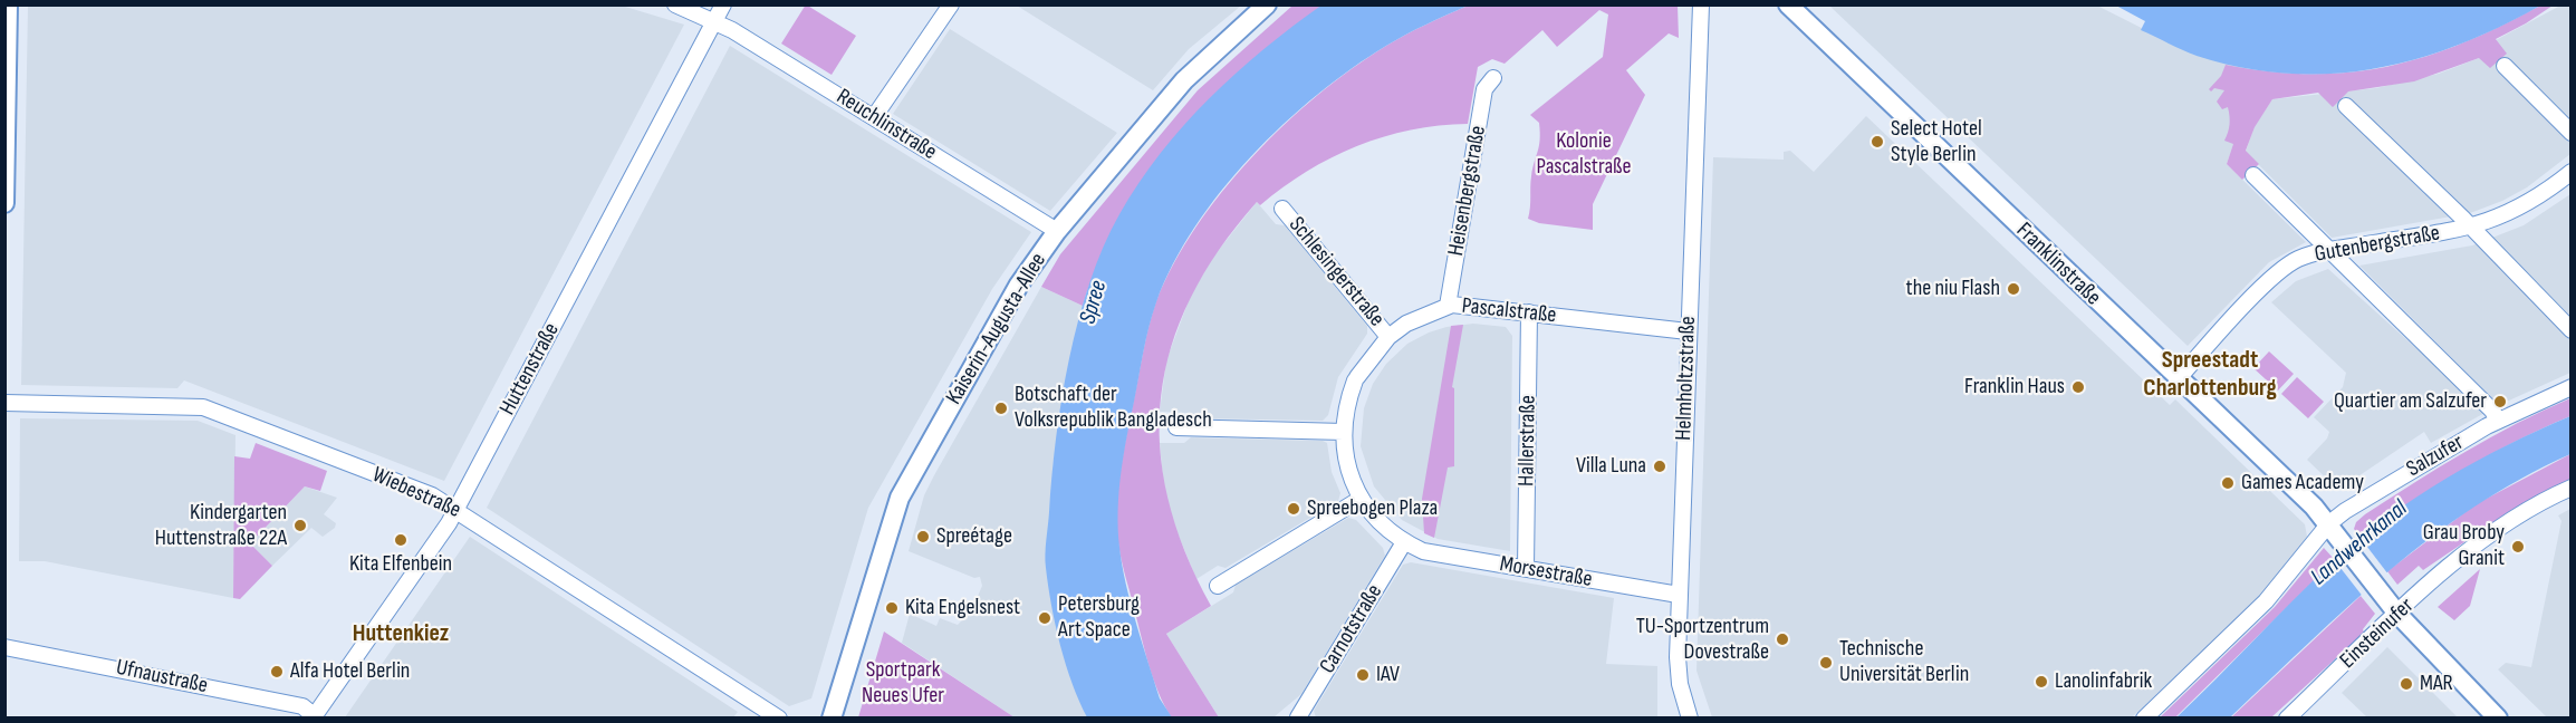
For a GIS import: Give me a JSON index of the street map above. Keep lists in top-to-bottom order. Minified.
{"streets":{"main road":["Franklinstraße","Kaiserin-Augusta-Allee"],"street":["Reuchlinstraße","Heisenbergstraße","Gutenbergstraße","Schlesingerstraße","Pascalstraße","Huttenstraße","Helmholtzstraße","Hallerstraße","Salzufer","Wiebestraße","Morsestraße","Carnotstraße","Einsteinufer","Ufnaustraße"]},"crossings":[["Reuchlinstraße","Kaiserin-Augusta-Allee"],["Reuchlinstraße","Huttenstraße"],["Heisenbergstraße","Pascalstraße"],["Gutenbergstraße","Franklinstraße"],["Franklinstraße","Salzufer"],["Franklinstraße","Einsteinufer"],["Schlesingerstraße","Pascalstraße"],["Pascalstraße","Helmholtzstraße"],["Pascalstraße","Hallerstraße"],["Pascalstraße","Morsestraße"],["Pascalstraße","Carnotstraße"],["Huttenstraße","Wiebestraße"],["Huttenstraße","Ufnaustraße"],["Helmholtzstraße","Morsestraße"],["Hallerstraße","Morsestraße"],["Morsestraße","Carnotstraße"]],"districts":["Spreestadt Charlottenburg","Huttenkiez"],"water":["Spree","Landwehrkanal"],"parks":["Kolonie Pascalstraße","Sportpark Neues Ufer"],"places":["Select Hotel Style Berlin","the niu Flash","Franklin Haus","Quartier am Salzufer","Botschaft der Volksrepublik Bangladesch","Villa Luna","Games Academy","Spreebogen Plaza","Kindergarten Huttenstraße 22A","Spreétage","Kita Elfenbein","Grau Broby Granit","Kita Engelsnest","Petersburg Art Space","TU-Sportzentrum Dovestraße","Technische Universität Berlin","Alfa Hotel Berlin","IAV","Lanolinfabrik","MAR"]}
